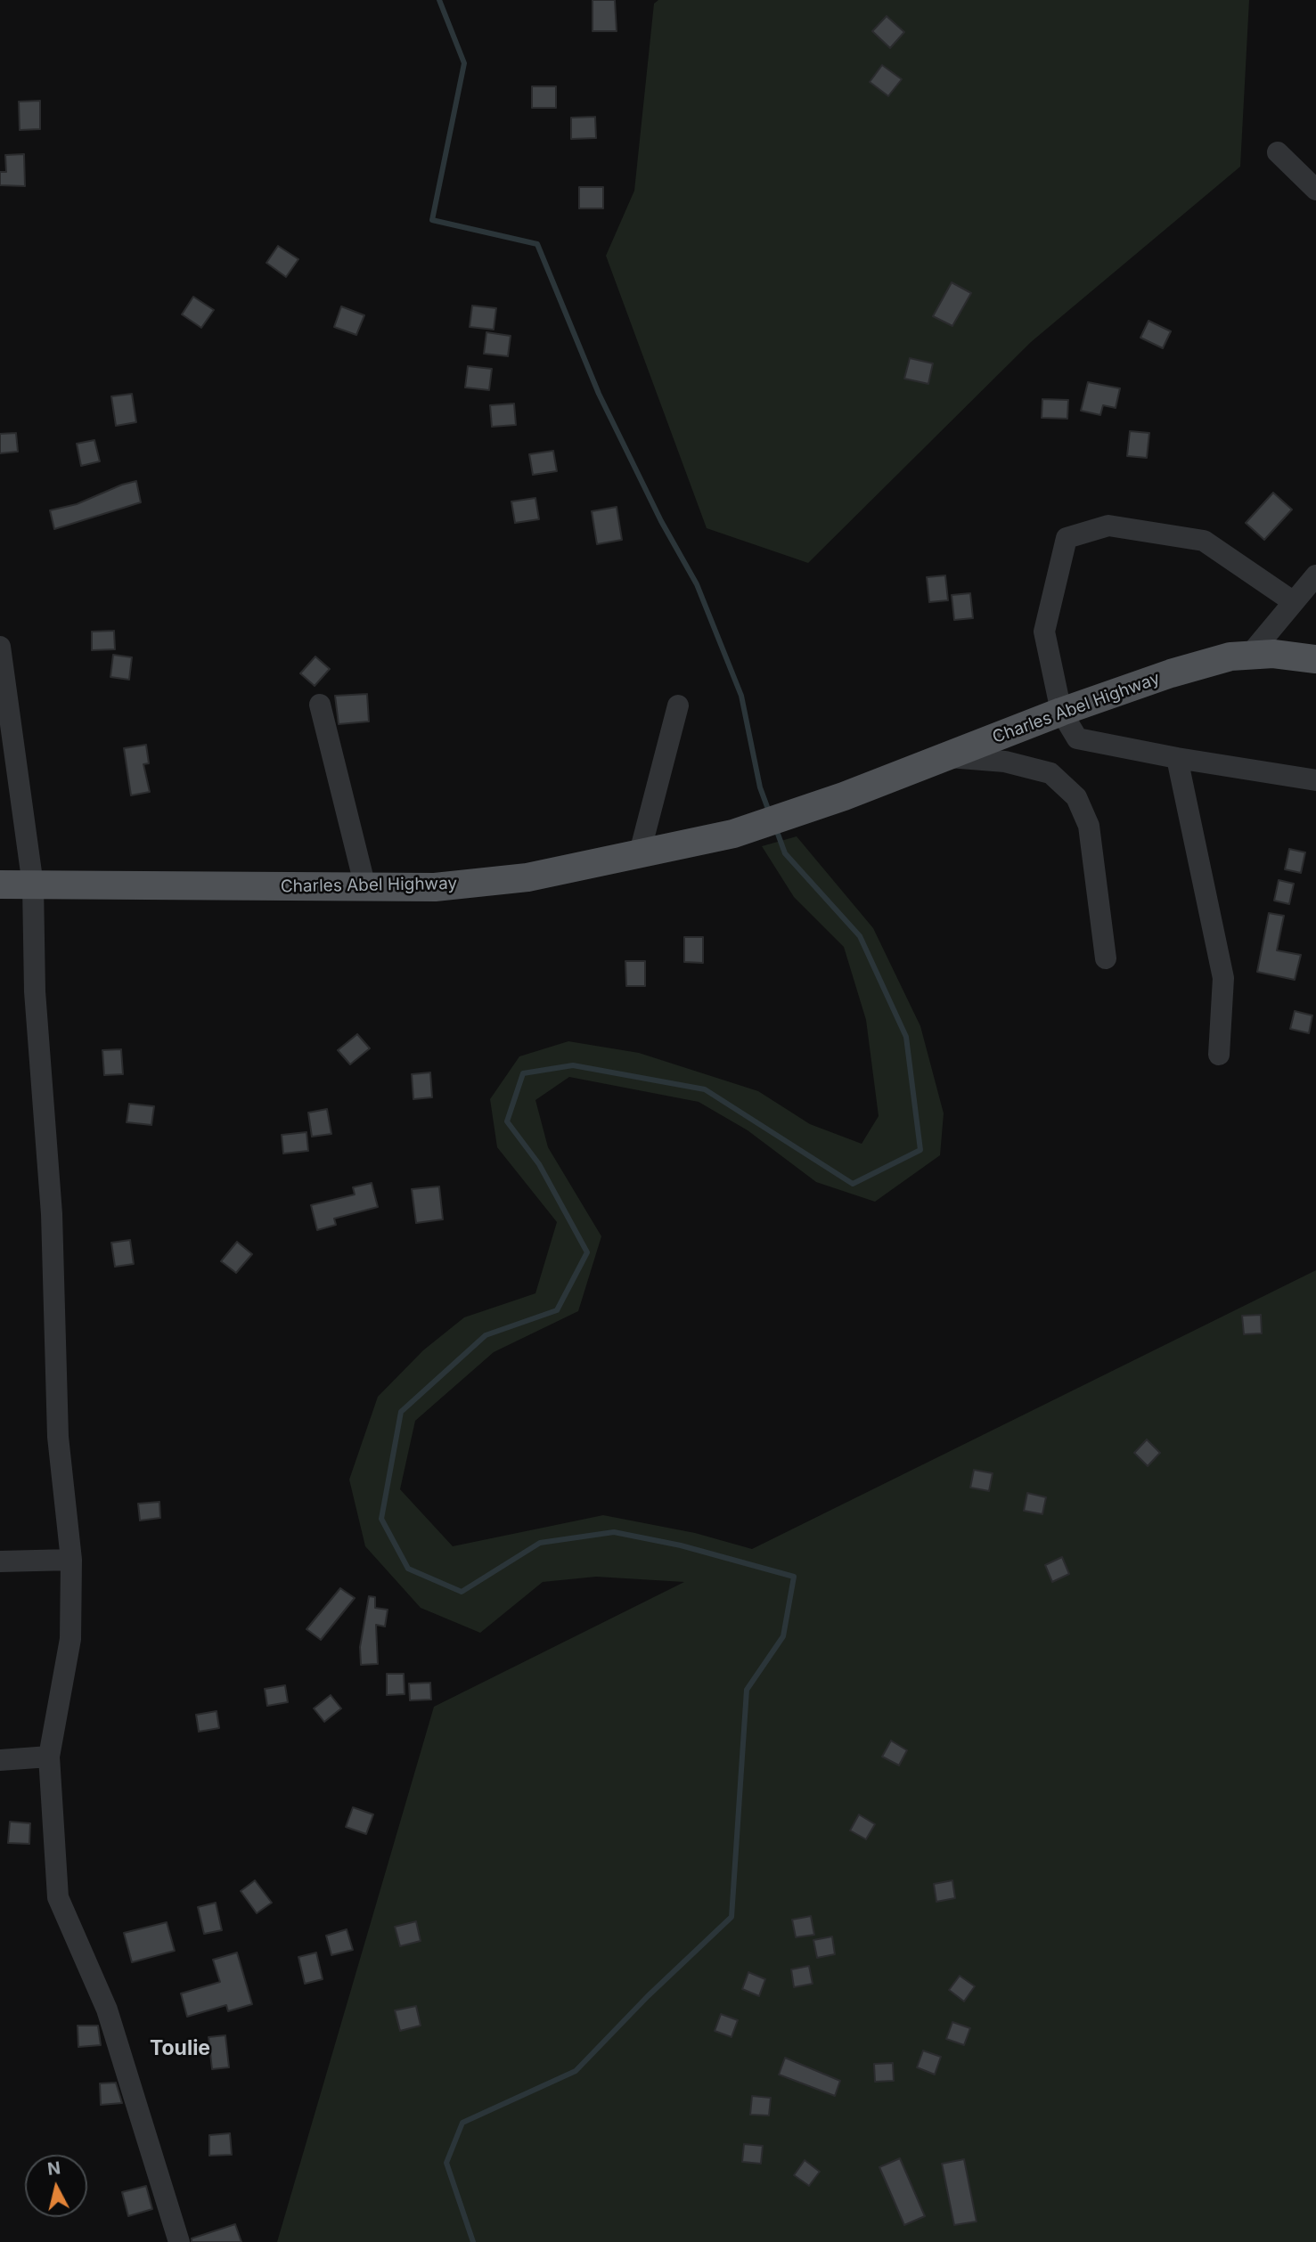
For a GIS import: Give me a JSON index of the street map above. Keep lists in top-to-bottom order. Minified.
{"streets":{"main road":["Charles Abel Highway"]},"districts":["Toulie"],"north":"top"}
